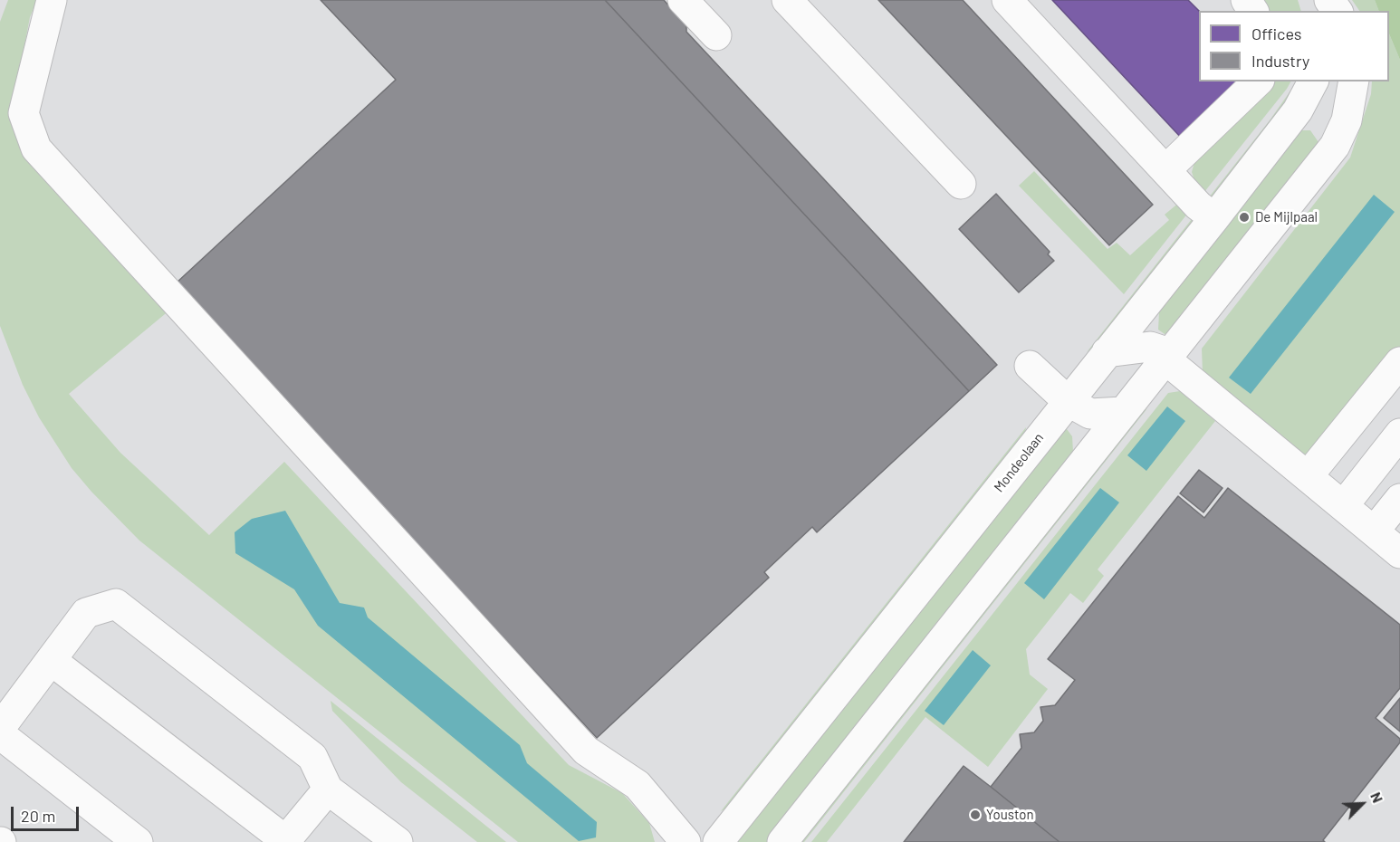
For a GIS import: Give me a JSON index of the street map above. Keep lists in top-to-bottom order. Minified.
{"streets":{"street":["Mondeolaan"]},"places":["De Mijlpaal","Youston"],"legend":["Offices","Industry"],"scale_bar":"20 m","north":"top right"}
